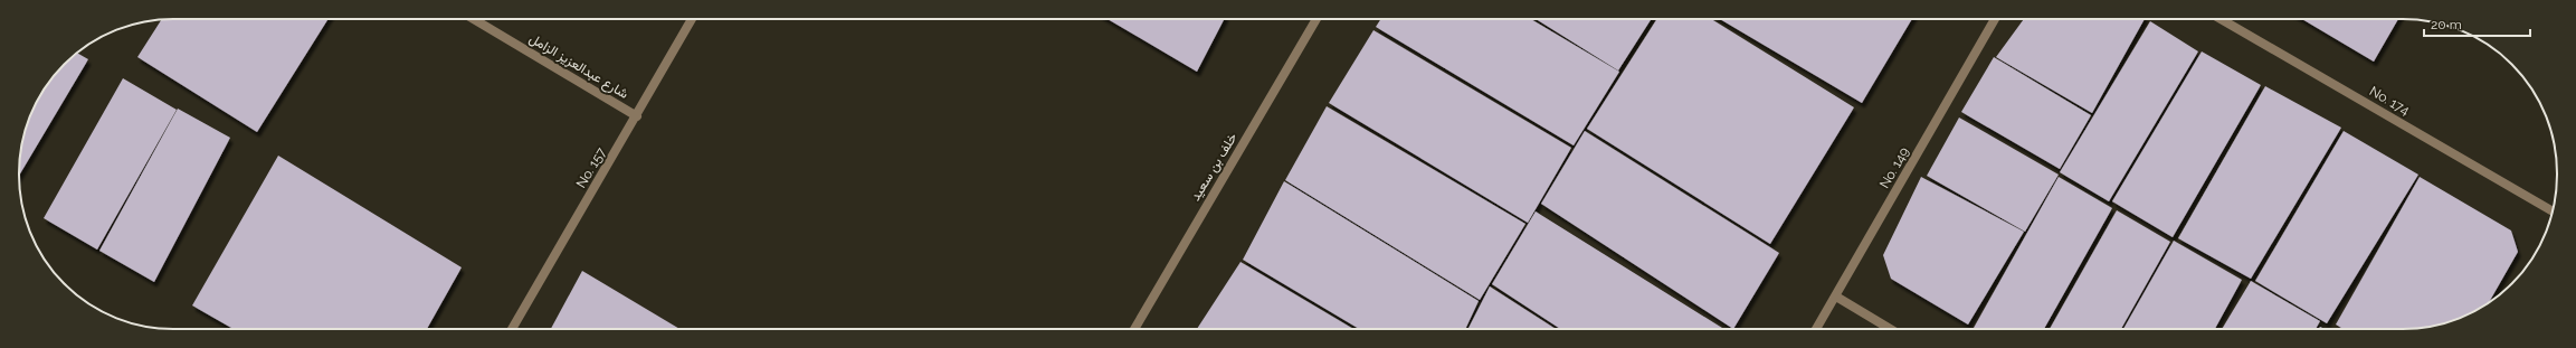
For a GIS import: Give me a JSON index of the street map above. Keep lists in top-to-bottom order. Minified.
{"streets":{"street":["شارع عبدالعزيز الزامل","No. 174","خلف بن سعيد","No. 157","No. 149"]},"crossings":[["شارع عبدالعزيز الزامل","No. 157"]],"scale_bar":"20 m"}
